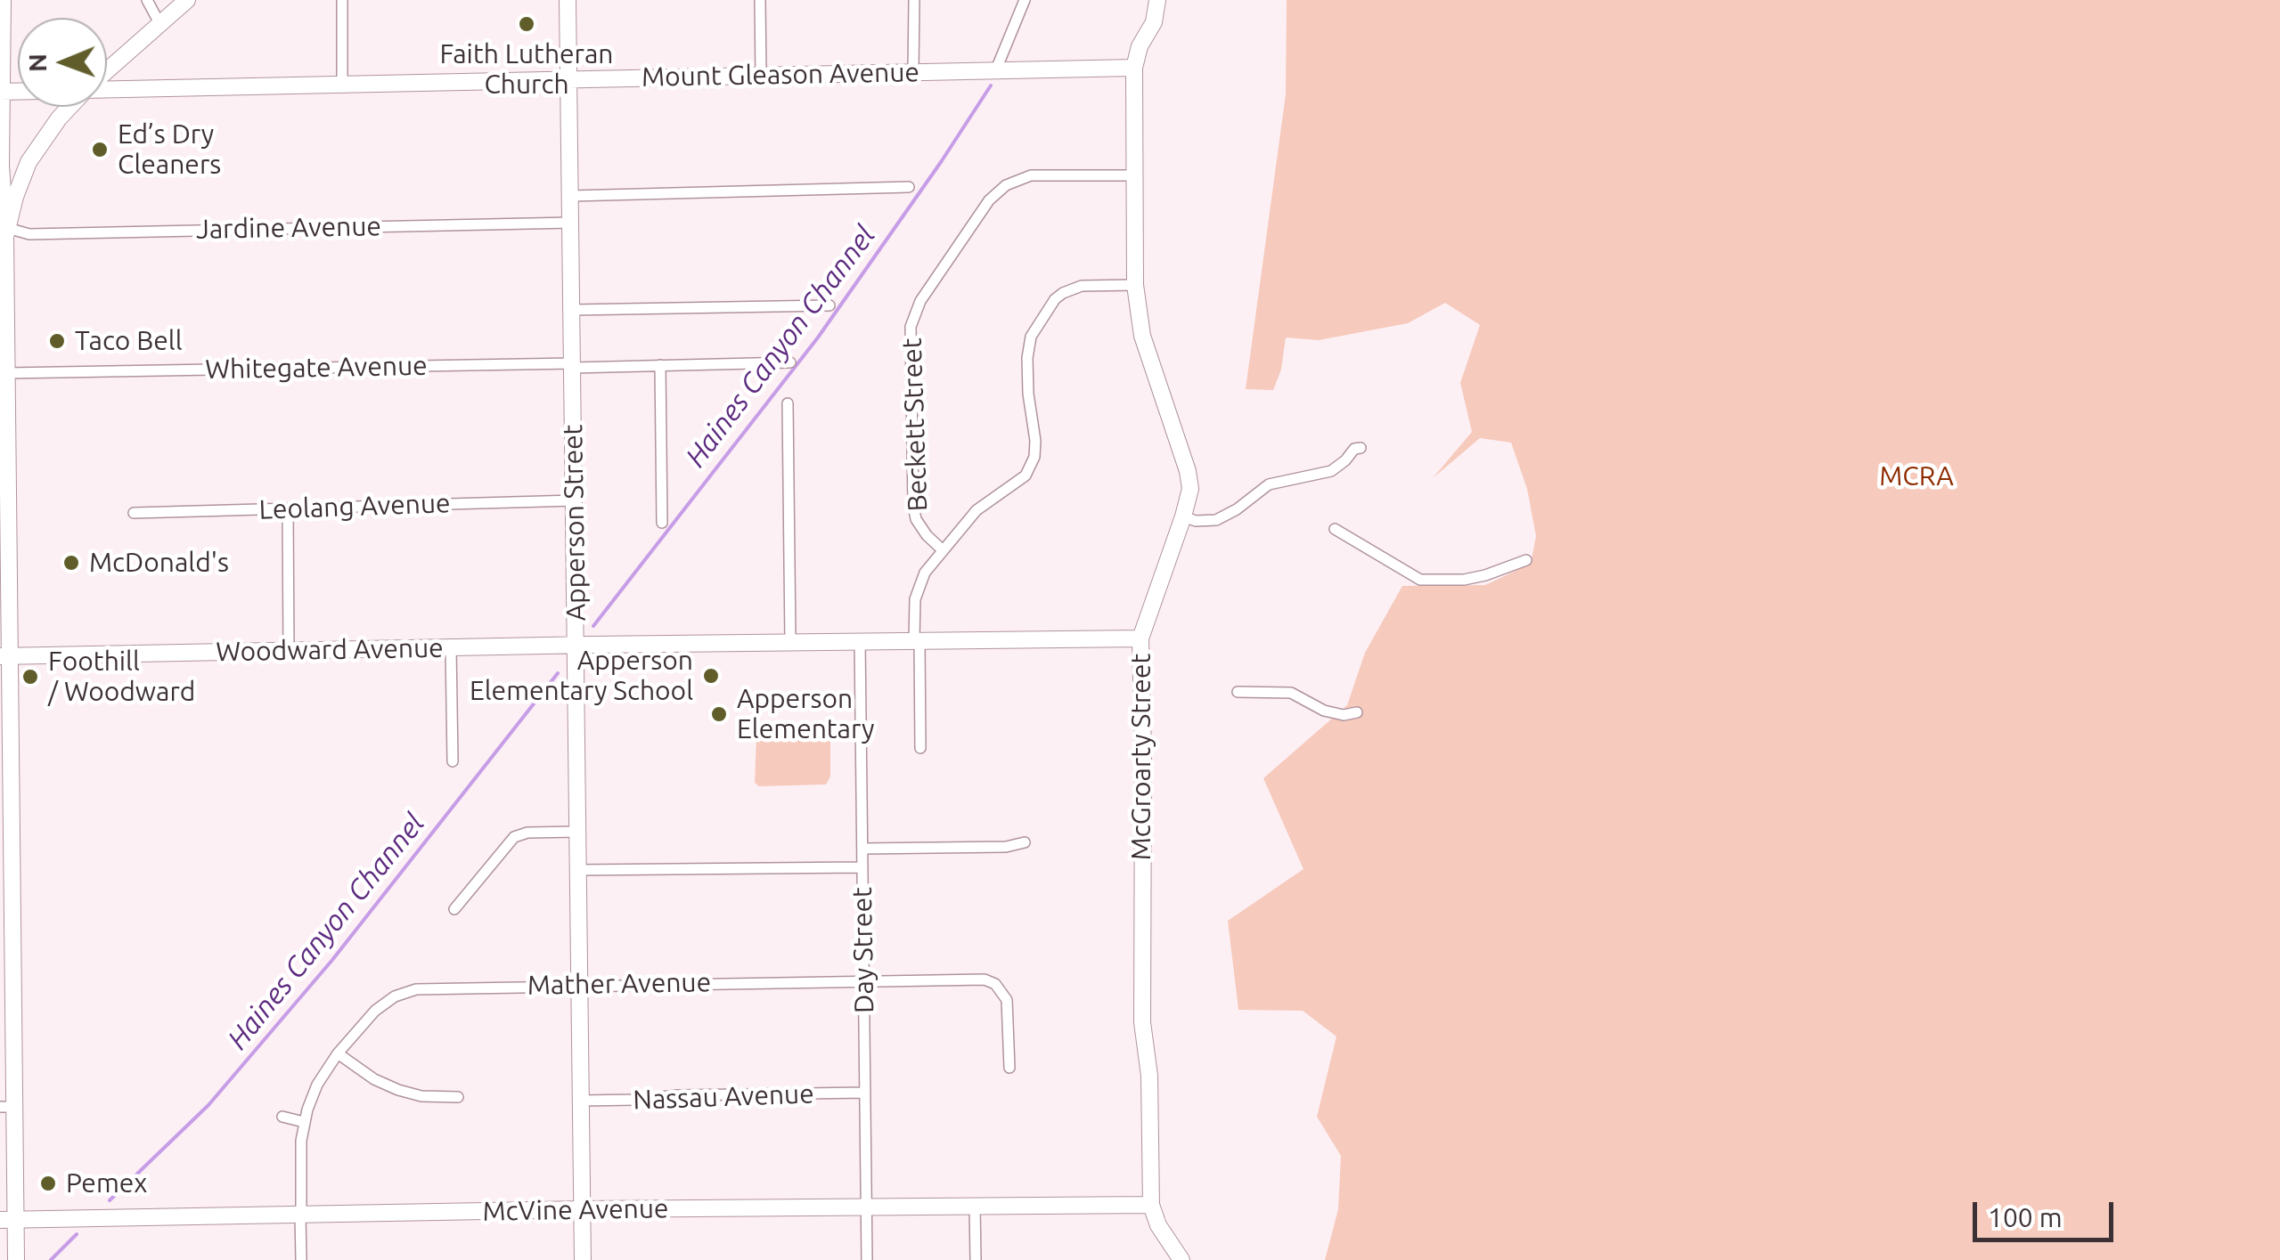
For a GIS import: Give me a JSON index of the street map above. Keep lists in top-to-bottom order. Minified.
{"streets":{"street":["Mount Gleason Avenue","Jardine Avenue","Whitegate Avenue","Beckett Street","Leolang Avenue","Apperson Street","Woodward Avenue","McGroarty Street","Day Street","Mather Avenue","Nassau Avenue","McVine Avenue"]},"crossings":[["Mount Gleason Avenue","Apperson Street"],["Mount Gleason Avenue","McGroarty Street"],["Jardine Avenue","Apperson Street"],["Whitegate Avenue","Apperson Street"],["Beckett Street","McGroarty Street"],["Leolang Avenue","Apperson Street"],["Apperson Street","Woodward Avenue"],["Apperson Street","Mather Avenue"],["Apperson Street","Nassau Avenue"],["Apperson Street","McVine Avenue"],["Woodward Avenue","McGroarty Street"],["Woodward Avenue","Day Street"],["McGroarty Street","McVine Avenue"],["Day Street","Mather Avenue"],["Day Street","Nassau Avenue"],["Day Street","McVine Avenue"],["Mather Avenue","McVine Avenue"]],"water":["Haines Canyon Channel"],"parks":["MCRA"],"places":["Faith Lutheran Church","Ed’s Dry Cleaners","Taco Bell","McDonald's","Apperson Elementary School","Foothill / Woodward","Apperson Elementary","Pemex"],"scale_bar":"100 m","north":"left"}
